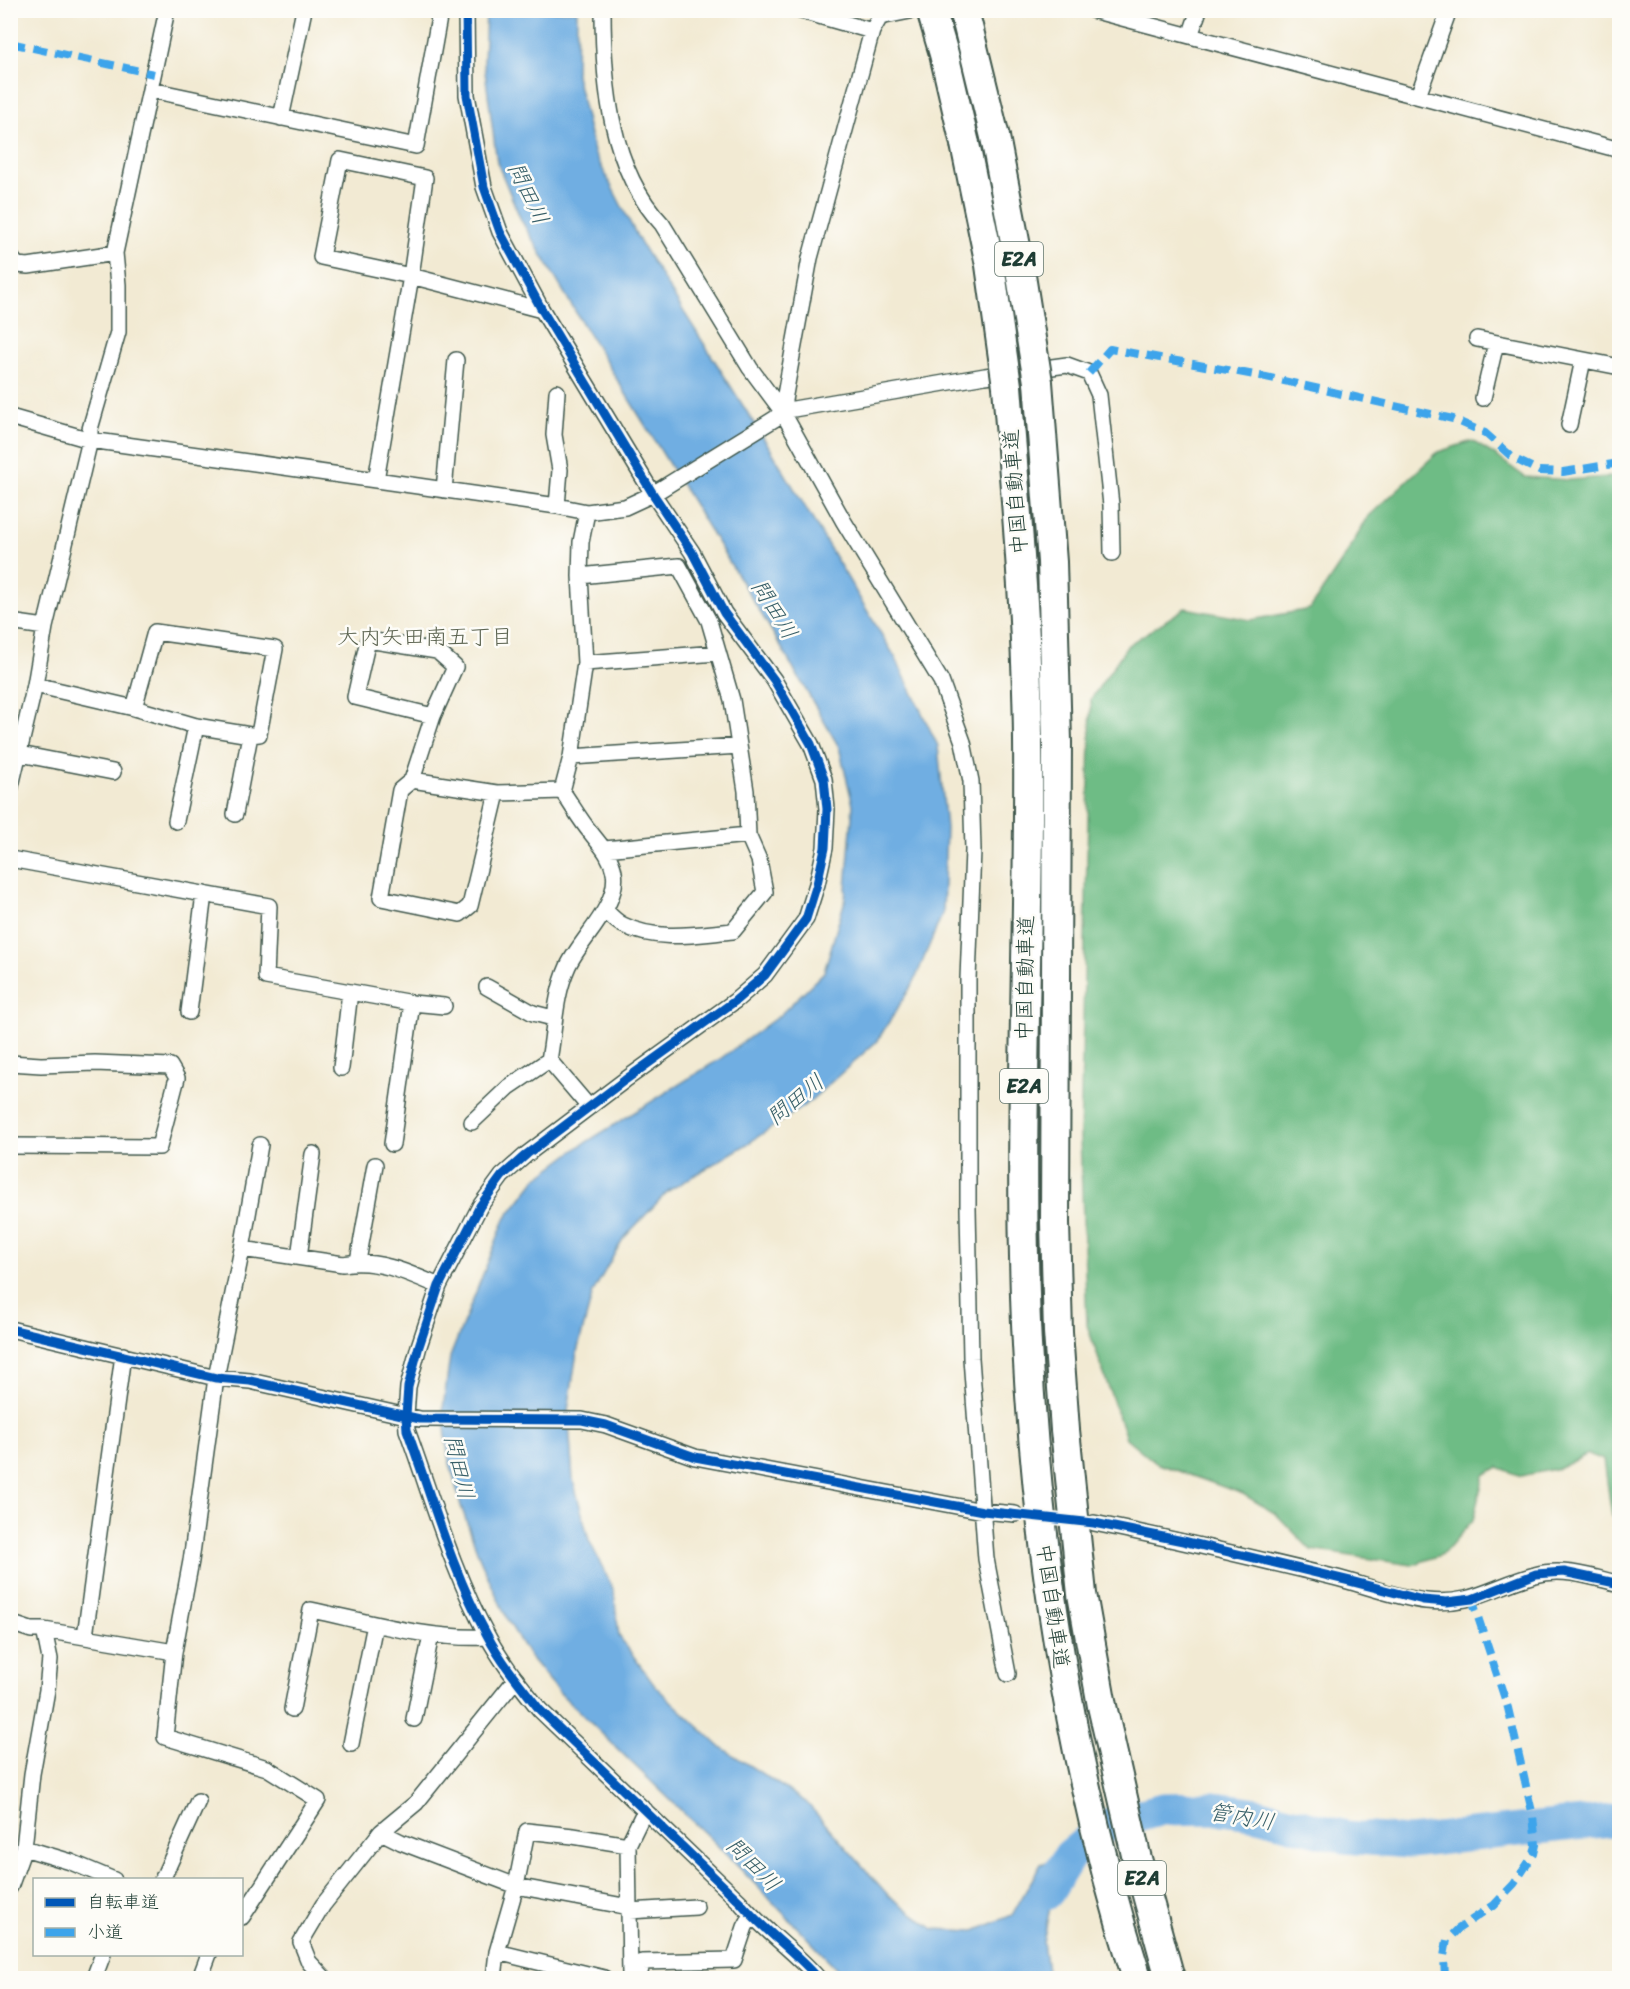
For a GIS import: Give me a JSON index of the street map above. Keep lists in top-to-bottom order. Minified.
{"streets":{"highway":["E2A","中国自動車道"]},"districts":["大内矢田南五丁目"],"water":["問田川","管内川"],"legend":["自転車道","小道"]}
